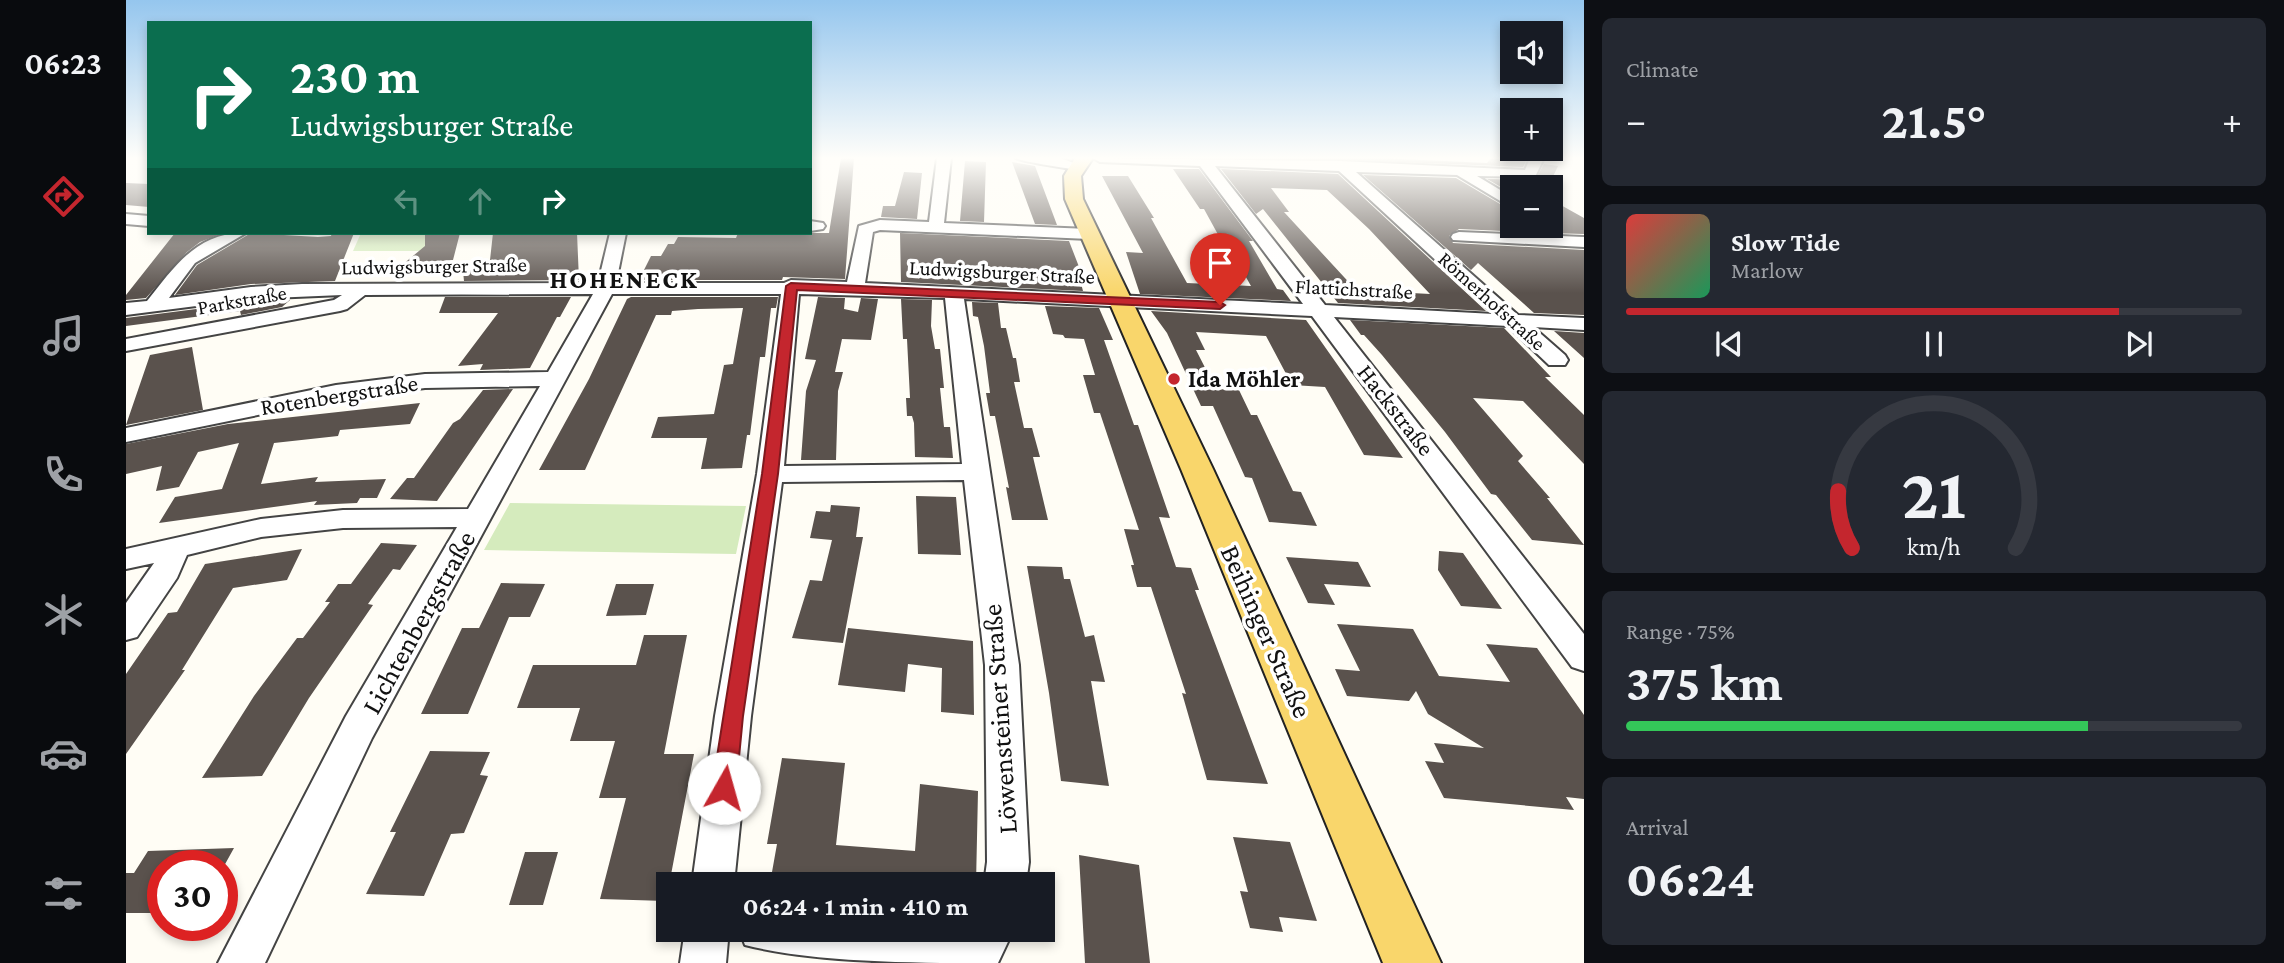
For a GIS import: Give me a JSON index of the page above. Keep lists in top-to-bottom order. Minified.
{"streets":{"main road":["Beihinger Straße"],"street":["Ludwigsburger Straße","Flattichstraße","Parkstraße","Römerhofstraße","Rotenbergstraße","Hackstraße","Lichtenbergstraße","Löwensteiner Straße"]},"crossings":[["Ludwigsburger Straße","Flattichstraße"],["Ludwigsburger Straße","Parkstraße"],["Ludwigsburger Straße","Lichtenbergstraße"],["Ludwigsburger Straße","Beihinger Straße"],["Ludwigsburger Straße","Löwensteiner Straße"],["Flattichstraße","Römerhofstraße"],["Flattichstraße","Hackstraße"],["Flattichstraße","Beihinger Straße"],["Rotenbergstraße","Lichtenbergstraße"]],"districts":["HOHENECK"],"places":["Ida Möhler"],"page":{"tabs":"06:23","tile":["Climate",["Range · 75%","375 km"],["Arrival","06:24"]],"map_buttons":["+","−"],"turn":["230 m","Ludwigsburger Straße"],"heat":["−","21.5°","+"],"song":["Slow Tide","Marlow"],"limit":"30","trip":"06:24 · 1 min · 410 m","gauge":["21","km/h"]}}
